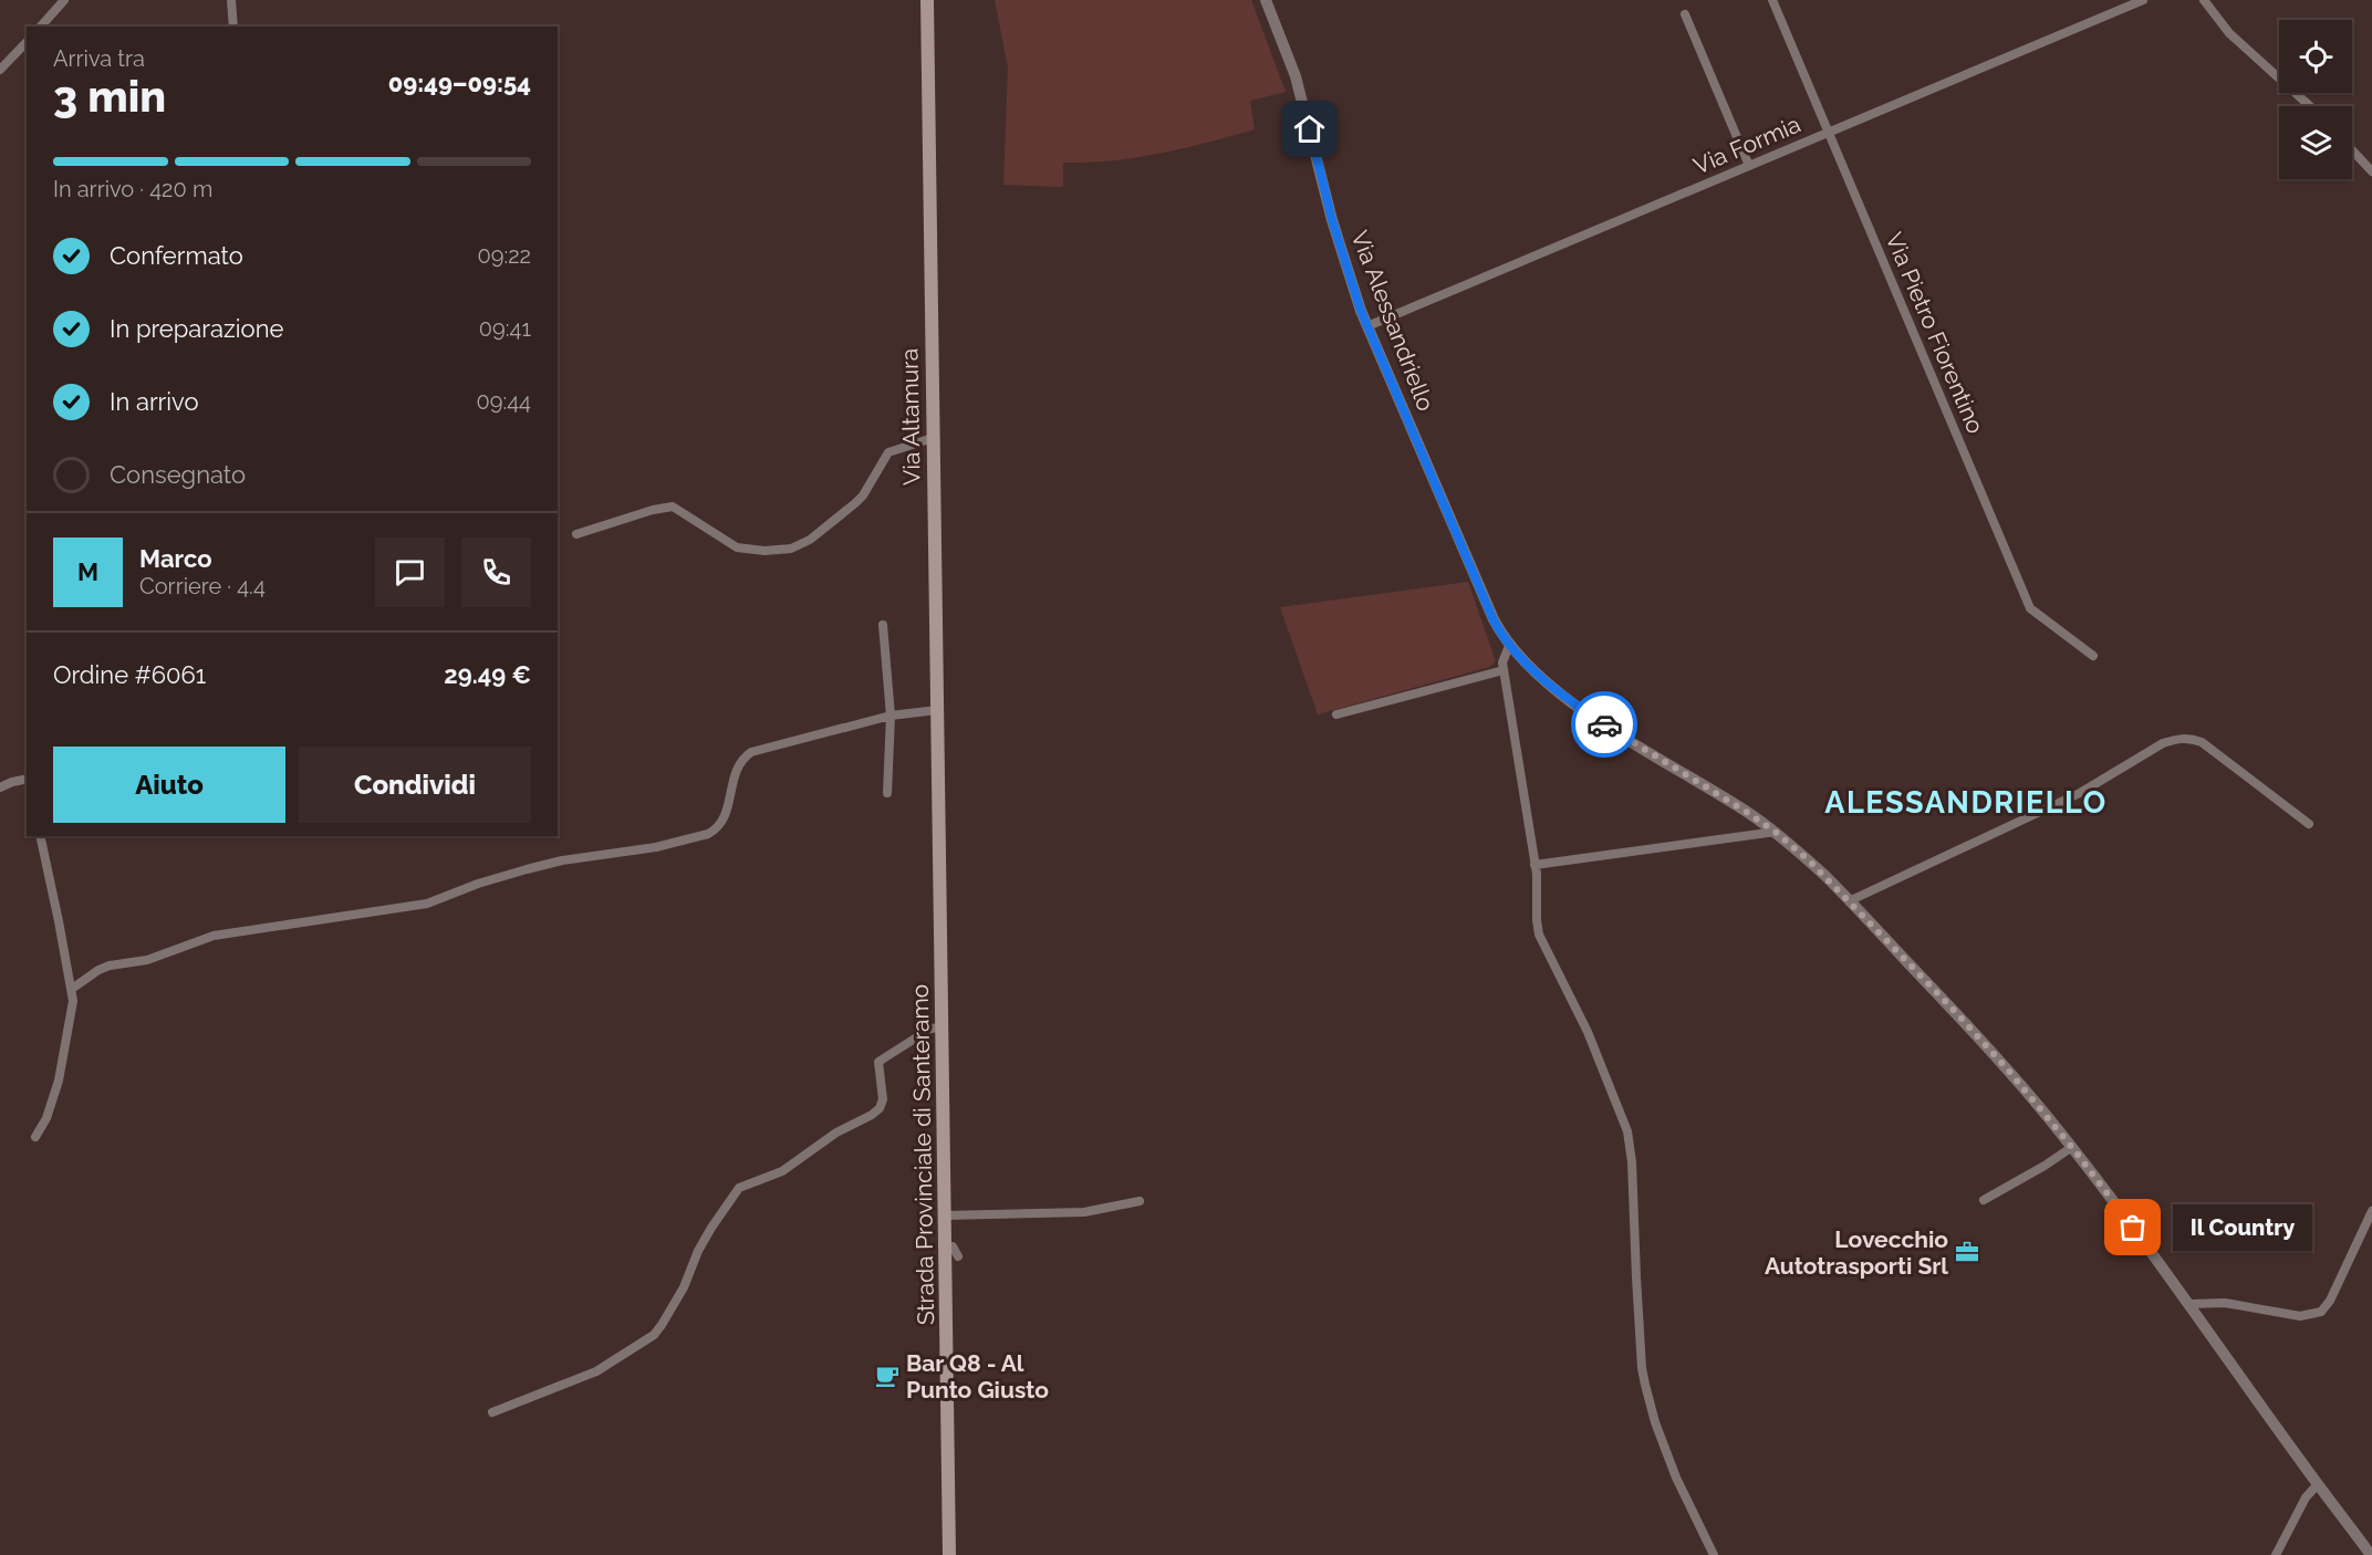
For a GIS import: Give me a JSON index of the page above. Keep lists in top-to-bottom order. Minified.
{"streets":{"main road":["Via Altamura","Strada Provinciale di Santeramo"],"street":["Via Formia","Via Alessandriello","Via Pietro Fiorentino"]},"crossings":[["Via Formia","Via Alessandriello"],["Via Formia","Via Pietro Fiorentino"],["Via Altamura","Strada Provinciale di Santeramo"]],"districts":["ALESSANDRIELLO"],"places":{"other":["Il Country"],"office":["Lovecchio Autotrasporti Srl"],"cafe":["Bar Q8 - Al Punto Giusto"]},"page":{"heading":["3 min","Arriva tra","09:49–09:54"],"panel":["Marco","Corriere · 4.4","Ordine #6061","29.49 €"],"bar":"In arrivo · 420 m","list":[["Confermato","09:22"],["In preparazione","09:41"],["In arrivo","09:44"],"Consegnato"],"round":"M","buttons":["Aiuto","Condividi"],"bubble":"Il Country"}}
